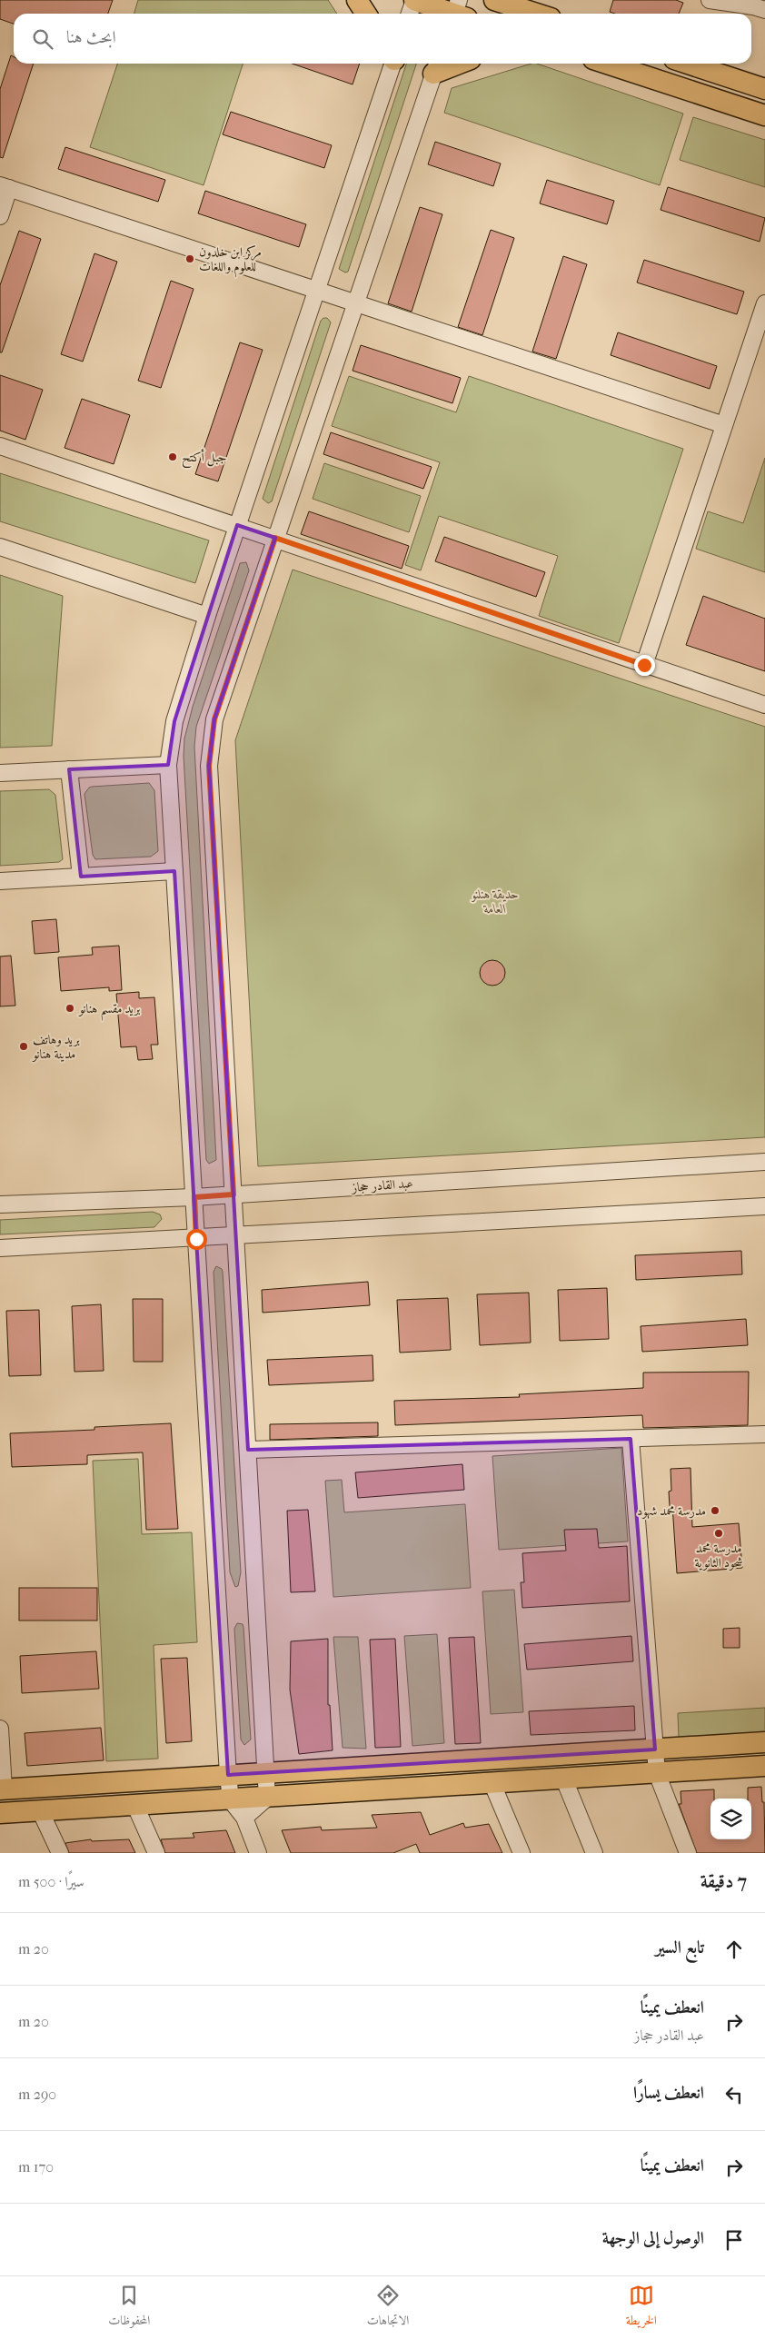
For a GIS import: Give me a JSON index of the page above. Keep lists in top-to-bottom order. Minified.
{"streets":{"street":["عبد القادر حجاز"]},"parks":["حديقة هنلنو العامة"],"places":["مركز ابن خلدون للعلوم واللغات","جبل أكتح","بريد مقسم هنانو","بريد وهاتف مدينة هنانو","مدرسة محمد شهود","مدرسة محمد شحود الثانوية"],"page":{"search":"ابحث هنا","heading":["7 دقيقة","سيرًا · 500 m"],"list":[["تابع السير","20 m"],["انعطف يمينًا","عبد القادر حجاز","20 m"],["انعطف يسارًا","290 m"],["انعطف يمينًا","170 m"],"الوصول إلى الوجهة"],"nav":["الخريطة","الاتجاهات","المحفوظات"]}}
